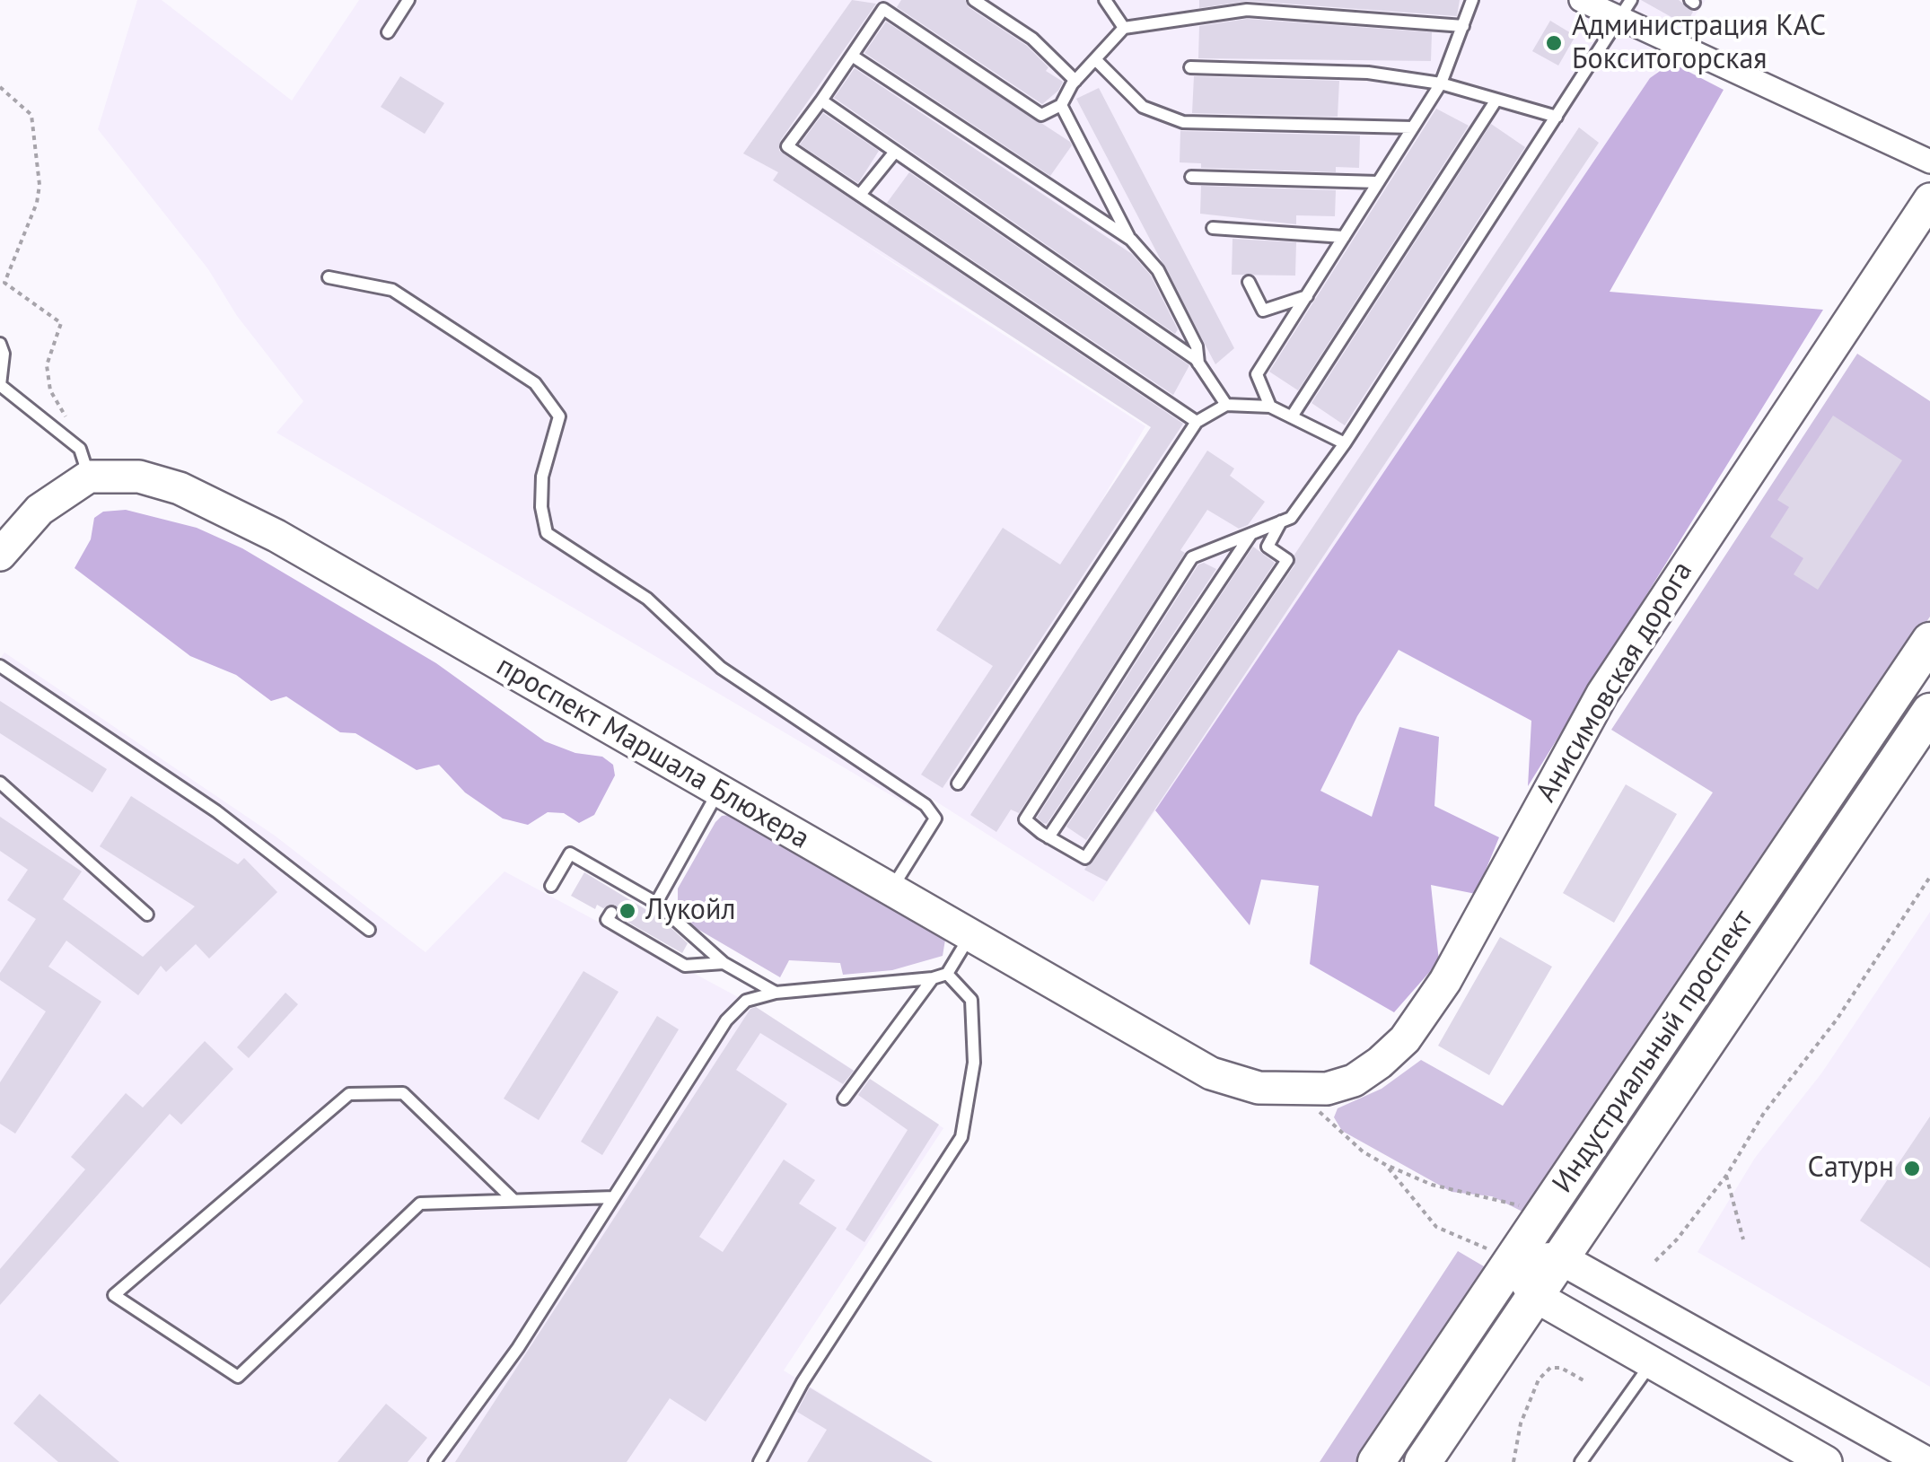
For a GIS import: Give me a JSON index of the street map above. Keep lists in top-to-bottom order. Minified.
{"streets":{"main road":["Индустриальный проспект"],"street":["Анисимовская дорога","проспект Маршала Блюхера"]},"crossings":[["Анисимовская дорога","проспект Маршала Блюхера"]],"places":["Администрация КАС Бокситогорская","Лукойл","Сатурн"]}
